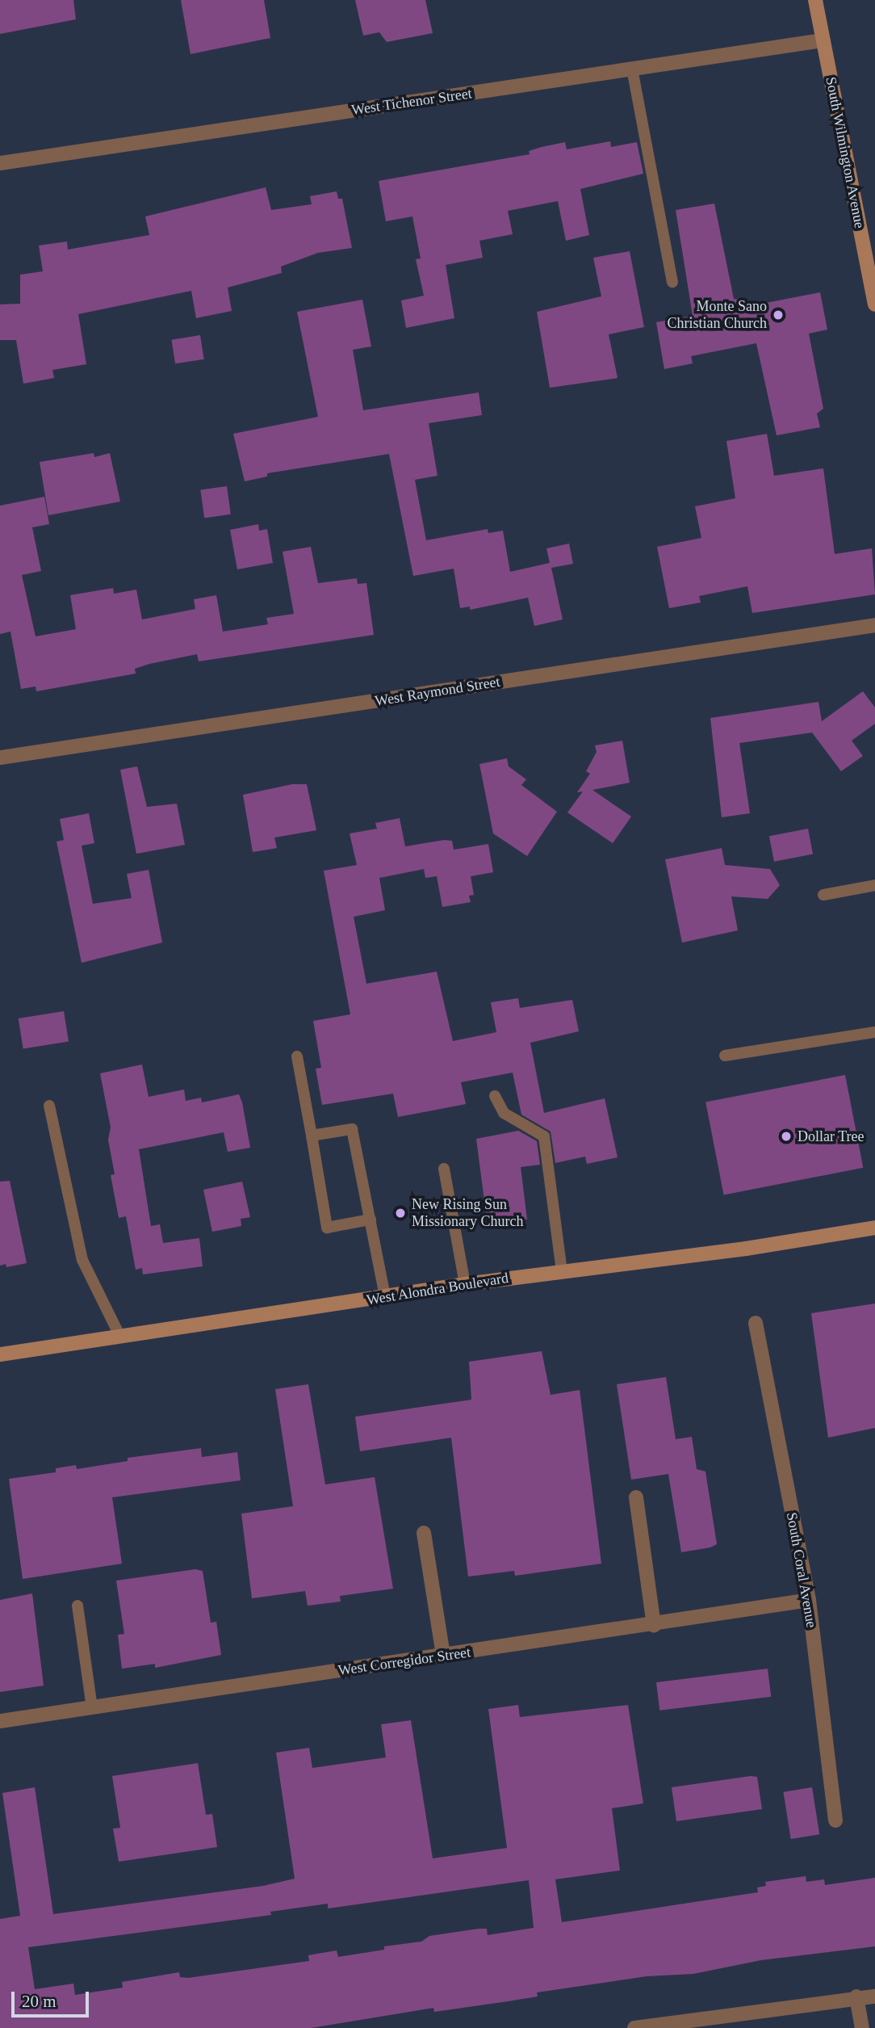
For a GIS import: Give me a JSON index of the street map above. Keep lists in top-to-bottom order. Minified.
{"streets":{"main road":["South Wilmington Avenue","West Alondra Boulevard"],"street":["West Tichenor Street","West Raymond Street","South Coral Avenue","West Corregidor Street"]},"crossings":[["West Tichenor Street","South Wilmington Avenue"],["South Coral Avenue","West Corregidor Street"]],"places":["Monte Sano Christian Church","Dollar Tree","New Rising Sun Missionary Church"],"scale_bar":"20 m"}
